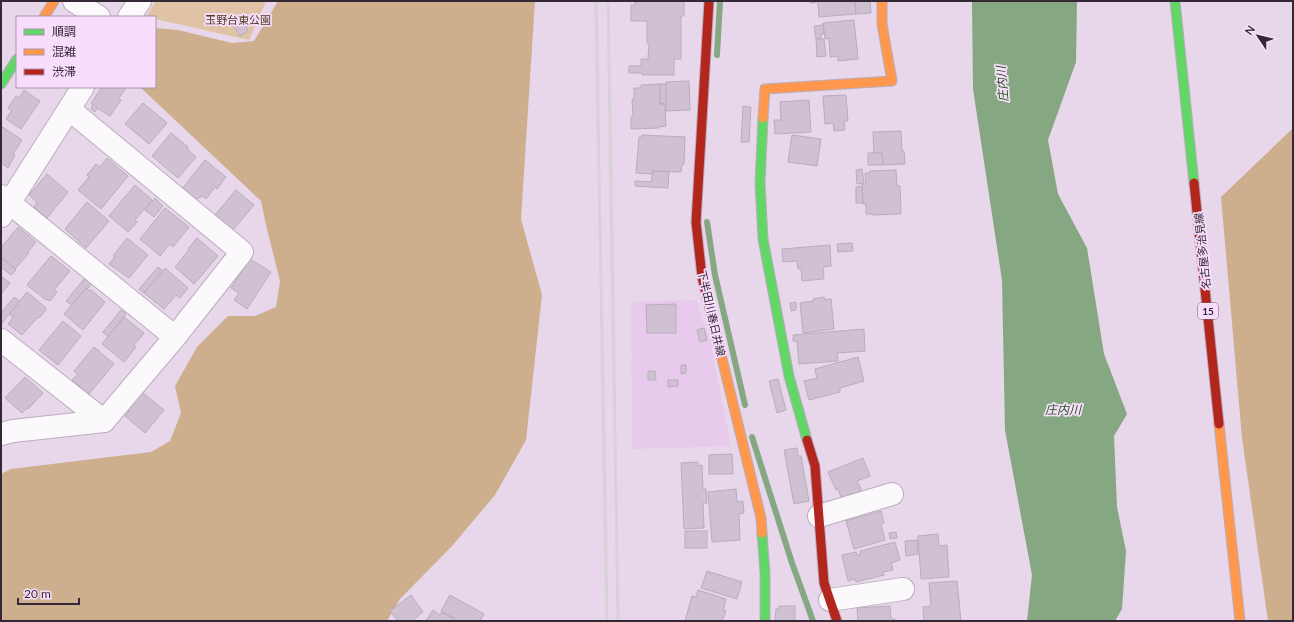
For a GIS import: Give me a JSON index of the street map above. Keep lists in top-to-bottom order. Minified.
{"streets":{"main road":["名古屋多治見線","15","下半田川春日井線"]},"water":["庄内川"],"parks":["玉野台東公園"],"legend":["順調","混雑","渋滞"],"scale_bar":"20 m","north":"top left"}
